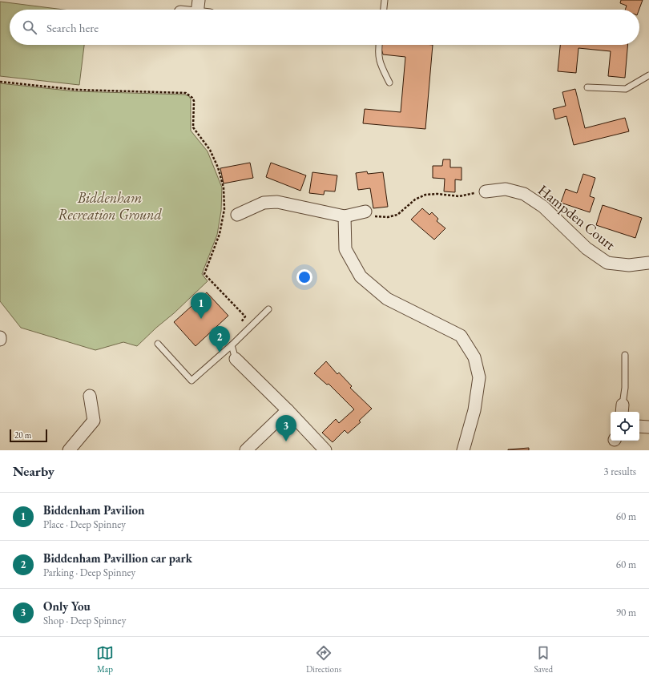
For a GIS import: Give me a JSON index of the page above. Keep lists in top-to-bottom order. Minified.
{"streets":{"street":["Hampden Court"]},"parks":["Biddenham Recreation Ground"],"scale_bar":"20 m","page":{"search":"Search here","pins":["1","2","3"],"scale":"20 m","heading":["Nearby","3 results"],"list":[{"mark":"1","name":"Biddenham Pavilion","note":"Place · Deep Spinney","value":"60 m"},{"mark":"2","name":"Biddenham Pavillion car park","note":"Parking · Deep Spinney","value":"60 m"},{"mark":"3","name":"Only You","note":"Shop · Deep Spinney","value":"90 m"}],"nav":["Map","Directions","Saved"]}}
